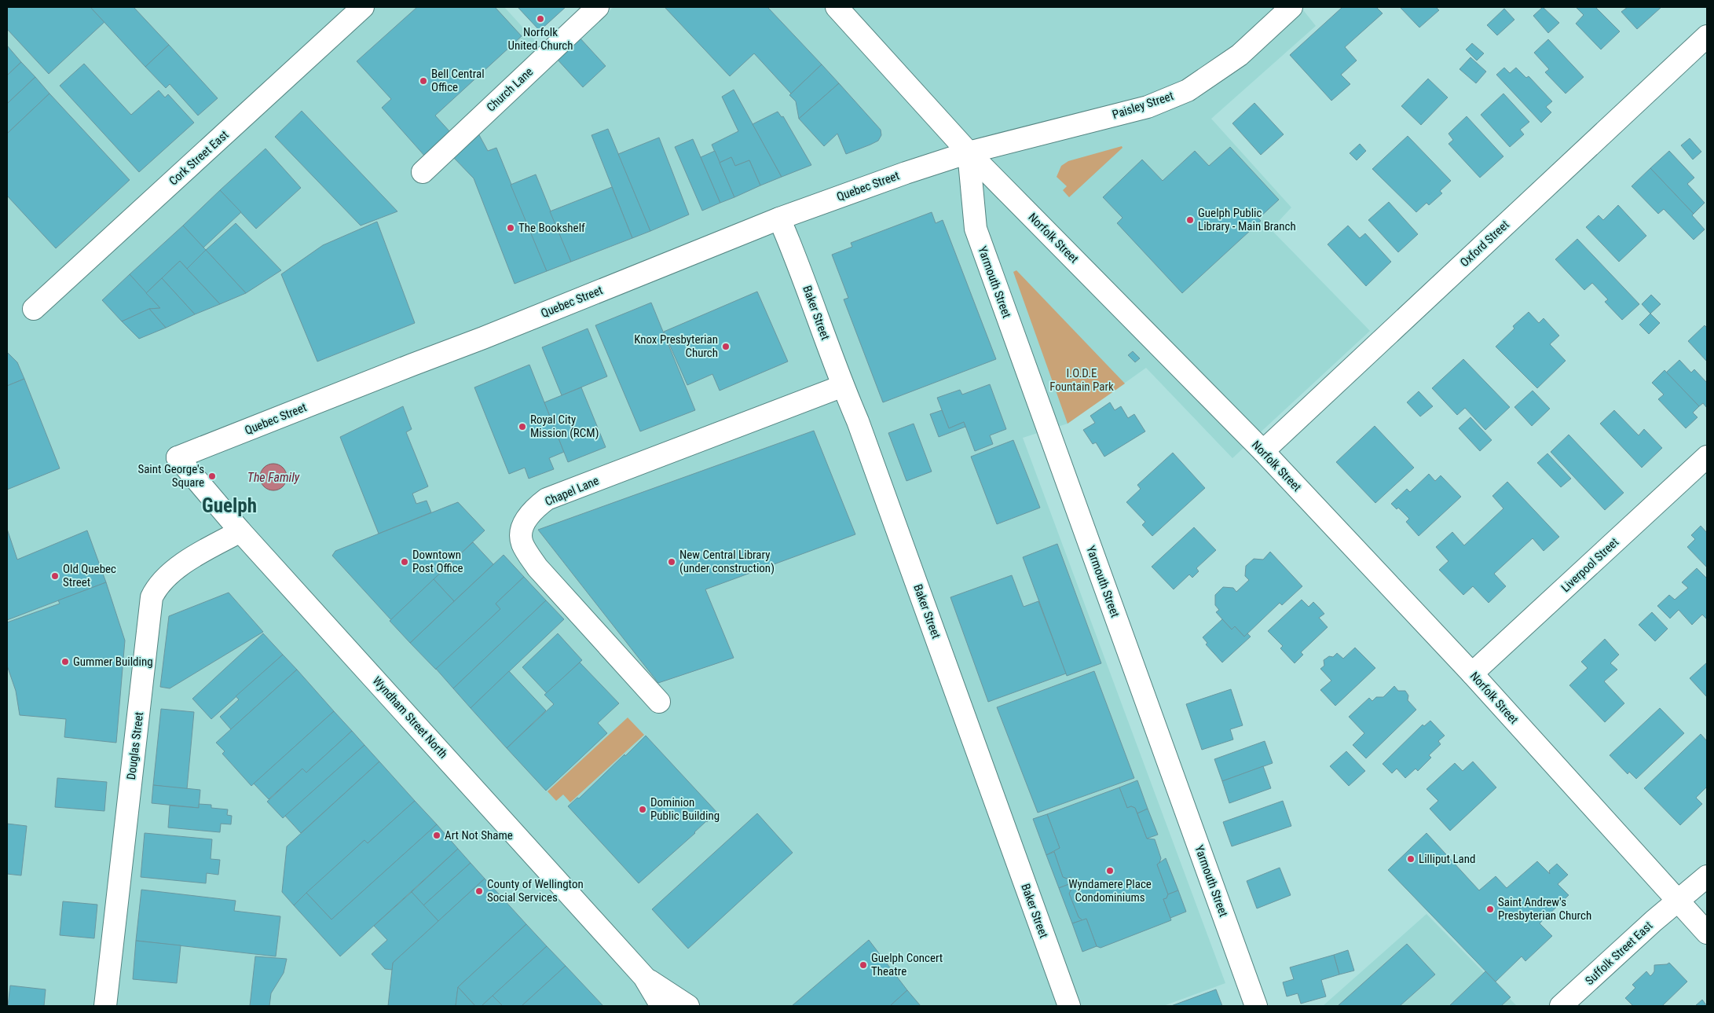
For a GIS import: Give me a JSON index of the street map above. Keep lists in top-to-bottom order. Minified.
{"streets":{"street":["Church Lane","Paisley Street","Cork Street East","Quebec Street","Norfolk Street","Oxford Street","Yarmouth Street","Baker Street","Chapel Lane","Liverpool Street","Wyndham Street North","Douglas Street","Suffolk Street East"]},"crossings":[["Paisley Street","Quebec Street"],["Paisley Street","Norfolk Street"],["Paisley Street","Yarmouth Street"],["Quebec Street","Norfolk Street"],["Quebec Street","Yarmouth Street"],["Quebec Street","Baker Street"],["Quebec Street","Wyndham Street North"],["Norfolk Street","Oxford Street"],["Norfolk Street","Yarmouth Street"],["Norfolk Street","Liverpool Street"],["Norfolk Street","Suffolk Street East"],["Baker Street","Chapel Lane"],["Wyndham Street North","Douglas Street"]],"districts":["Guelph"],"water":["The Family"],"parks":["I.O.D.E Fountain Park"],"places":["Norfolk United Church","Bell Central Office","Guelph Public Library - Main Branch","The Bookshelf","Knox Presbyterian Church","Royal City Mission (RCM)","Saint George's Square","Downtown Post Office","New Central Library (under construction)","Old Quebec Street","Gummer Building","Dominion Public Building","Art Not Shame","Lilliput Land","Wyndamere Place Condominiums","County of Wellington Social Services","Saint Andrew's Presbyterian Church","Guelph Concert Theatre"]}
